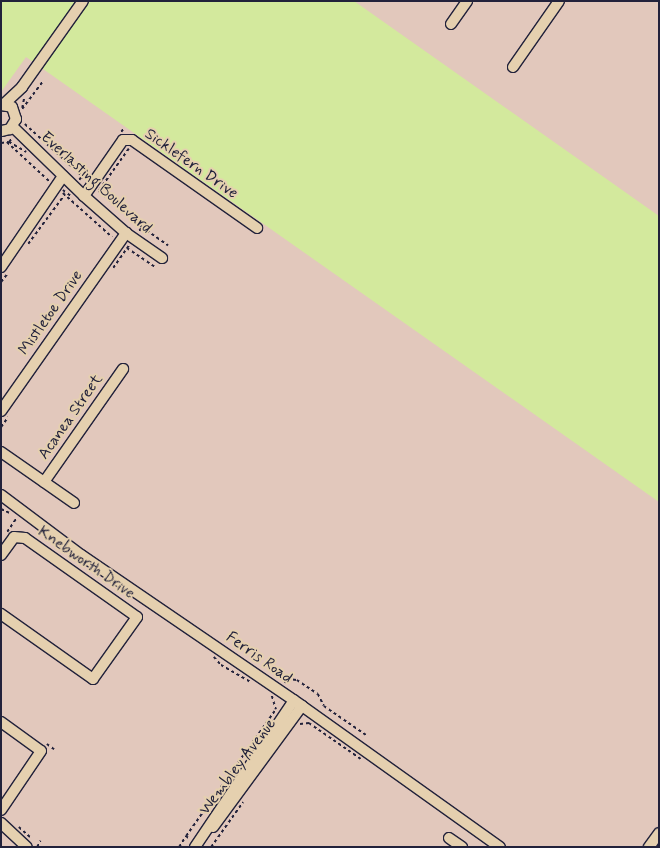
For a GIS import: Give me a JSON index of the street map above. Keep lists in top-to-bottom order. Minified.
{"streets":{"street":["Sicklefern Drive","Everlasting Boulevard","Mistletoe Drive","Acanea Street","Knebworth Drive","Ferris Road","Wembley Avenue"]},"crossings":[["Sicklefern Drive","Everlasting Boulevard"],["Everlasting Boulevard","Mistletoe Drive"],["Ferris Road","Wembley Avenue"]]}
